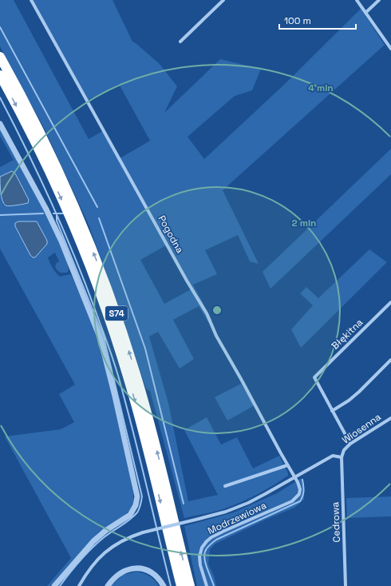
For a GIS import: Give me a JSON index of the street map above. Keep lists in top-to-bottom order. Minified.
{"streets":{"highway":["S74"],"street":["Pogodna","Błękitna","Wiosenna","Modrzewiowa","Cedrowa"]},"crossings":[["Pogodna","Wiosenna"],["Pogodna","Modrzewiowa"],["Wiosenna","Modrzewiowa"],["Wiosenna","Cedrowa"]],"scale_bar":"100 m","rings":["4 min","2 min"]}
